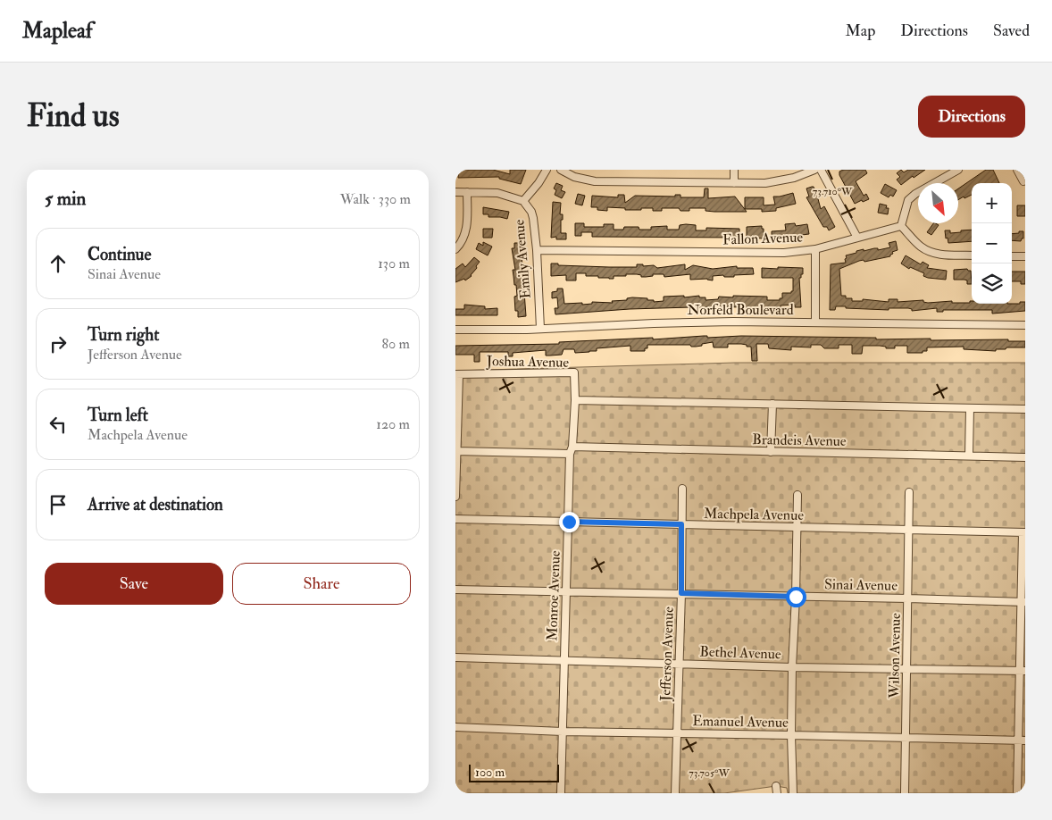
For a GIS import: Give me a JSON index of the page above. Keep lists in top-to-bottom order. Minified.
{"streets":{"street":["Fallon Avenue","Emily Avenue","Norfeld Boulevard","Joshua Avenue","Brandeis Avenue","Machpela Avenue","Sinai Avenue","Monroe Avenue","Bethel Avenue","Jefferson Avenue","Wilson Avenue","Emanuel Avenue"]},"crossings":[["Fallon Avenue","Emily Avenue"],["Emily Avenue","Norfeld Boulevard"],["Joshua Avenue","Monroe Avenue"],["Brandeis Avenue","Monroe Avenue"],["Machpela Avenue","Monroe Avenue"],["Machpela Avenue","Jefferson Avenue"],["Machpela Avenue","Wilson Avenue"],["Sinai Avenue","Monroe Avenue"],["Sinai Avenue","Jefferson Avenue"],["Sinai Avenue","Wilson Avenue"],["Monroe Avenue","Bethel Avenue"],["Monroe Avenue","Emanuel Avenue"],["Bethel Avenue","Jefferson Avenue"],["Bethel Avenue","Wilson Avenue"],["Jefferson Avenue","Emanuel Avenue"],["Wilson Avenue","Emanuel Avenue"]],"scale_bar":"100 m","north":"bottom right","page":{"header":"Mapleaf","nav":["Map","Directions","Saved"],"buttons":["Directions",["Save","Share"]],"title":"Find us","heading":["5 min","Walk · 330 m"],"map_buttons":["+","−"],"list":[["Continue","Sinai Avenue","130 m"],["Turn right","Jefferson Avenue","80 m"],["Turn left","Machpela Avenue","120 m"],"Arrive at destination"],"scale":"100 m"},"coordinates":["73.710°W","73.705°W"]}
